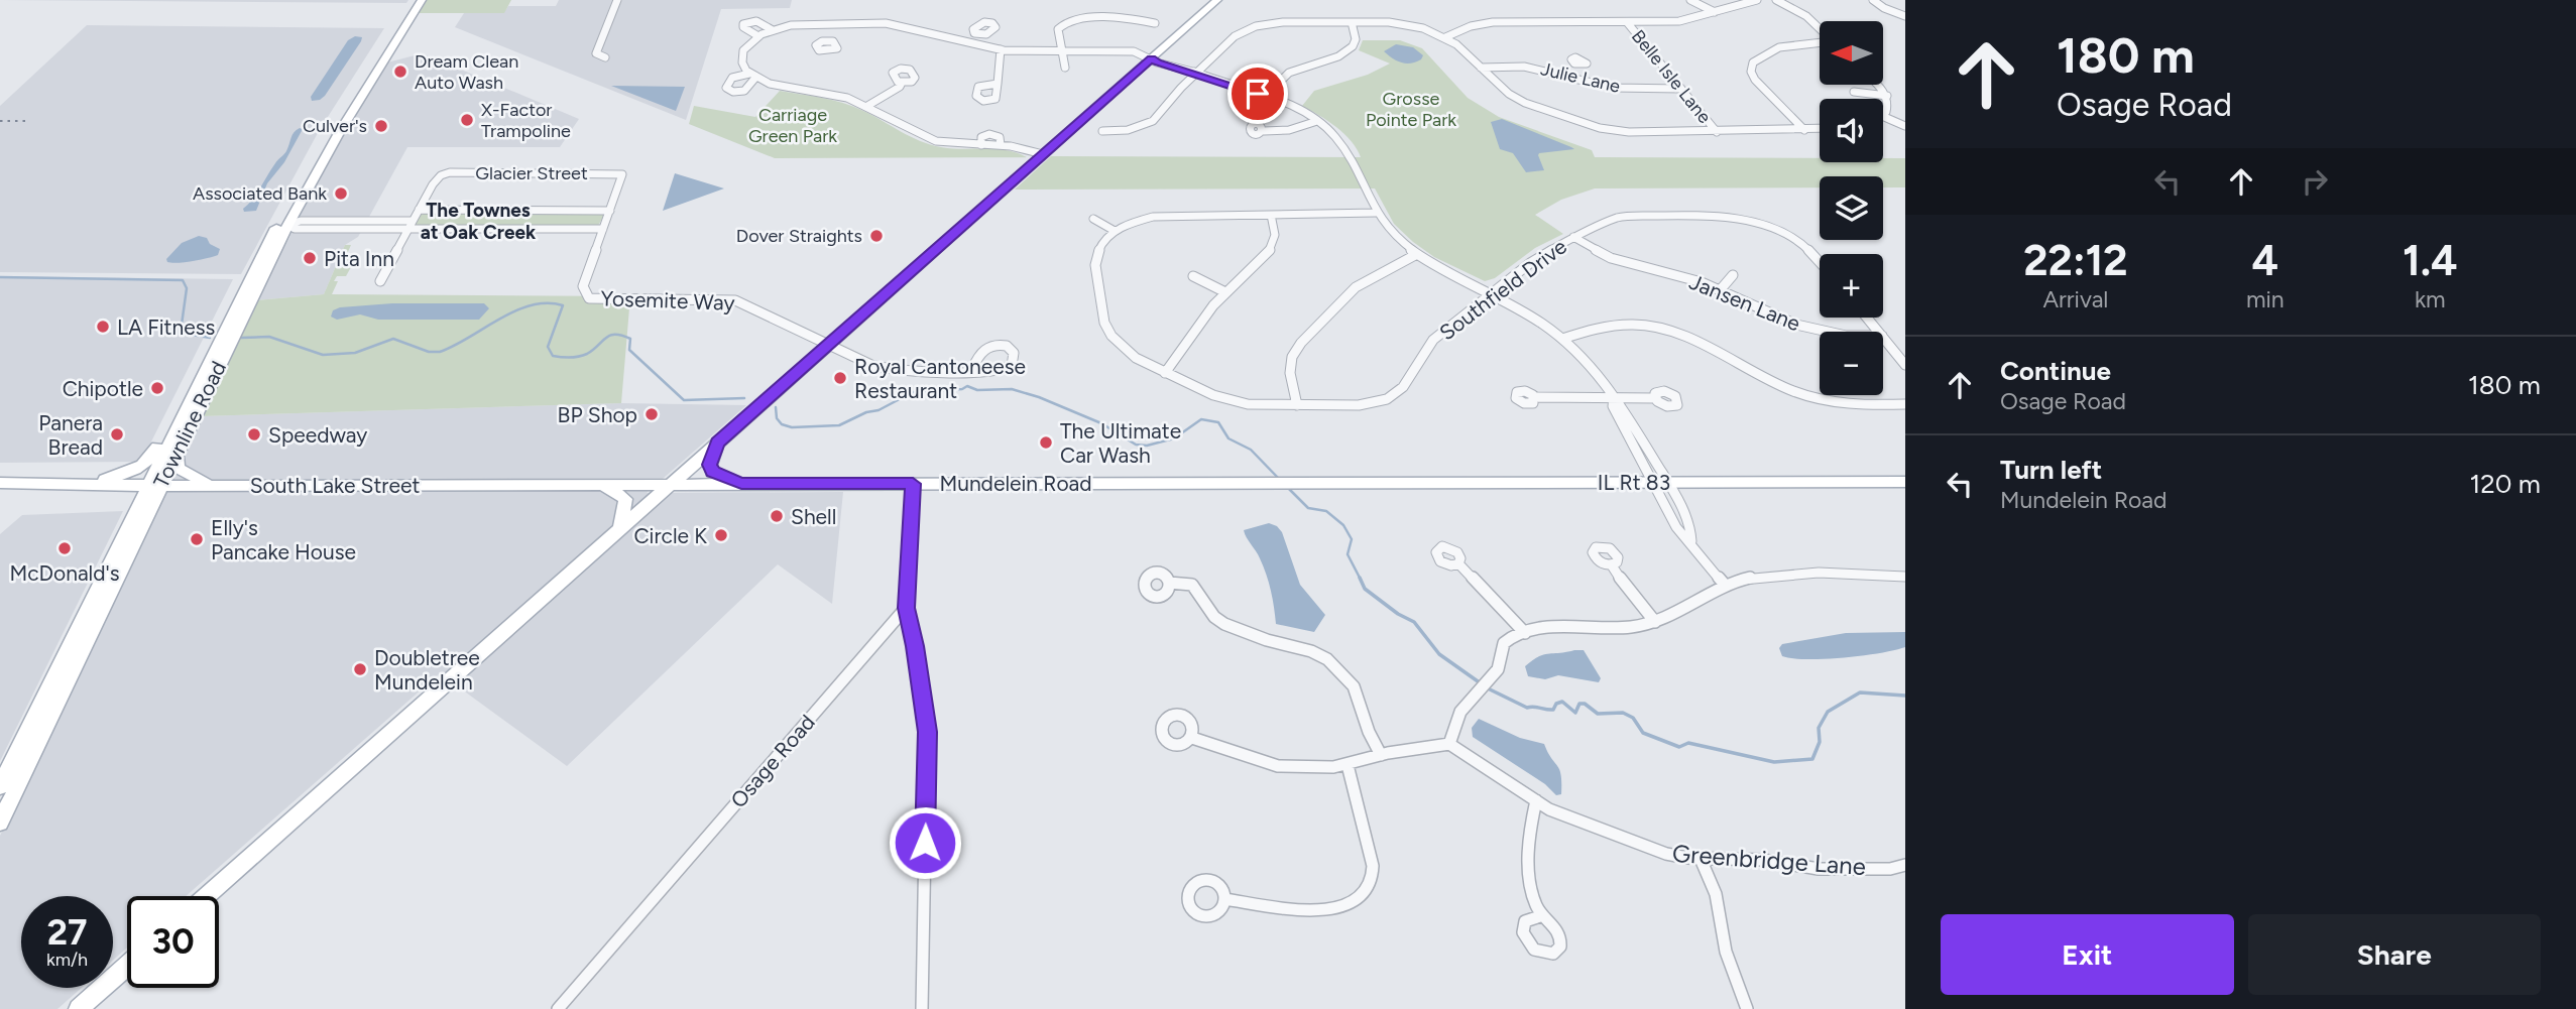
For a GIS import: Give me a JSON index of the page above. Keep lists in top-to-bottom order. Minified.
{"streets":{"main road":["Townline Road","IL Rt 83","Mundelein Road","South Lake Street"],"street":["Belle Isle Lane","Julie Lane","Glacier Street","Southfield Drive","Yosemite Way","Jansen Lane","Osage Road","Greenbridge Lane"]},"crossings":[["Belle Isle Lane","Julie Lane"],["Glacier Street","Yosemite Way"],["Southfield Drive","Jansen Lane"],["Townline Road","South Lake Street"],["IL Rt 83","Mundelein Road"],["Mundelein Road","South Lake Street"]],"districts":["The Townes at Oak Creek"],"parks":["Grosse Pointe Park","Carriage Green Park"],"places":["Dream Clean Auto Wash","X-Factor Trampoline","Culver's","Associated Bank","Dover Straights","Pita Inn","LA Fitness","Royal Cantoneese Restaurant","Chipotle","BP Shop","Panera Bread","Speedway","The Ultimate Car Wash","Shell","Circle K","Elly's Pancake House","McDonald's","Doubletree Mundelein"],"north":"left","page":{"turn":["180 m","Osage Road"],"map_buttons":["+","−"],"eta":["22:12","Arrival","4","min","1.4","km"],"list":[{"name":"Continue","note":"Osage Road","value":"180 m"},{"name":"Turn left","note":"Mundelein Road","value":"120 m"}],"speed":"27 km/h","limit":"30","buttons":["Exit","Share"]}}
